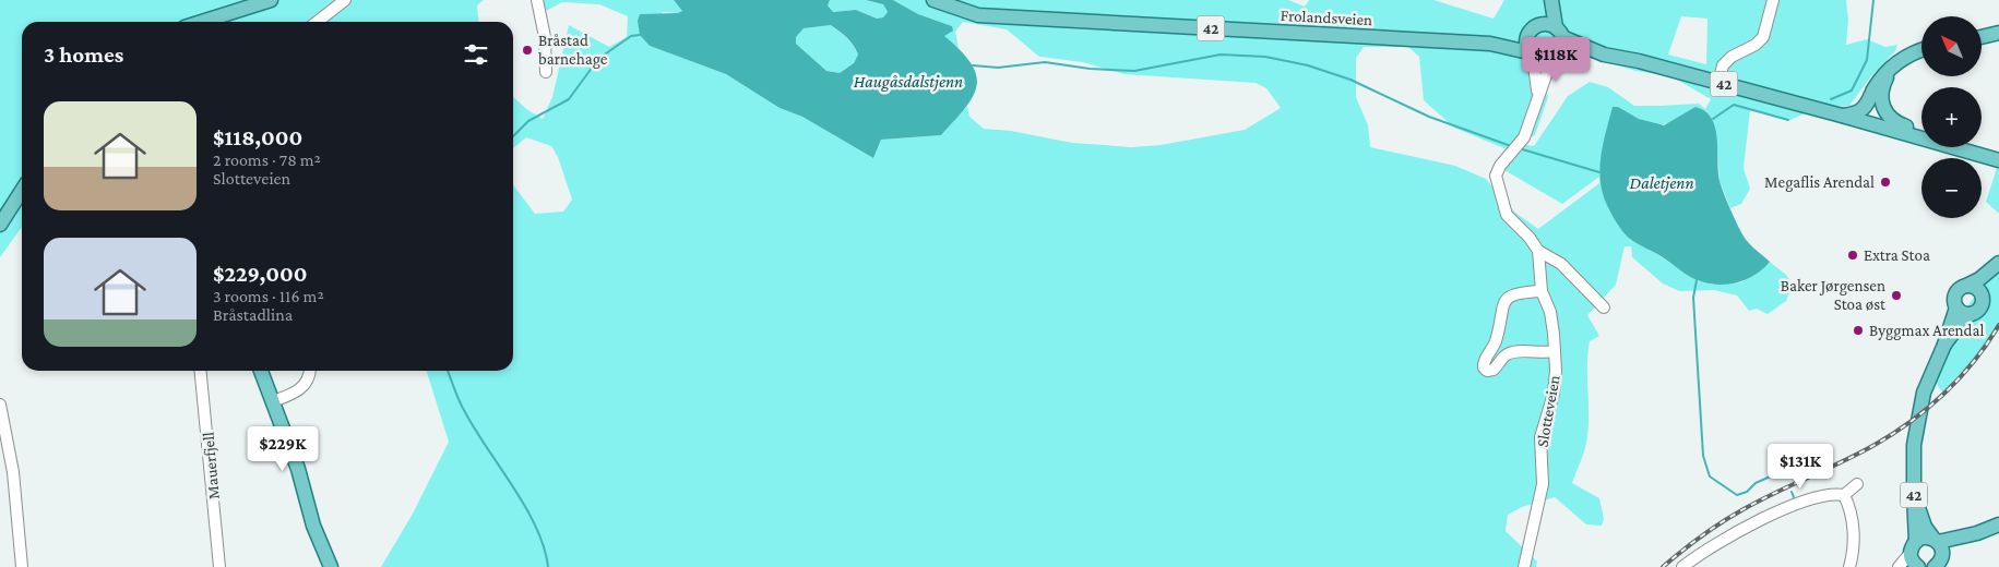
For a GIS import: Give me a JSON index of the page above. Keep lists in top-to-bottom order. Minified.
{"streets":{"main road":["Frolandsveien","42"],"street":["Slotteveien","Mauerfjell"]},"crossings":[["Frolandsveien","42"]],"water":["Haugåsdalstjenn","Daletjenn"],"places":["Bråstad barnehage","Megaflis Arendal","Extra Stoa","Baker Jørgensen Stoa øst","Byggmax Arendal"],"north":"top left","page":{"map_buttons":["+","−"],"heading":"3 homes","price":["$118K","$229K","$131K"],"list":[{"name":"$118,000","note":"2 rooms · 78 m² · Slotteveien"},{"name":"$229,000","note":"3 rooms · 116 m² · Bråstadlina"}]}}
